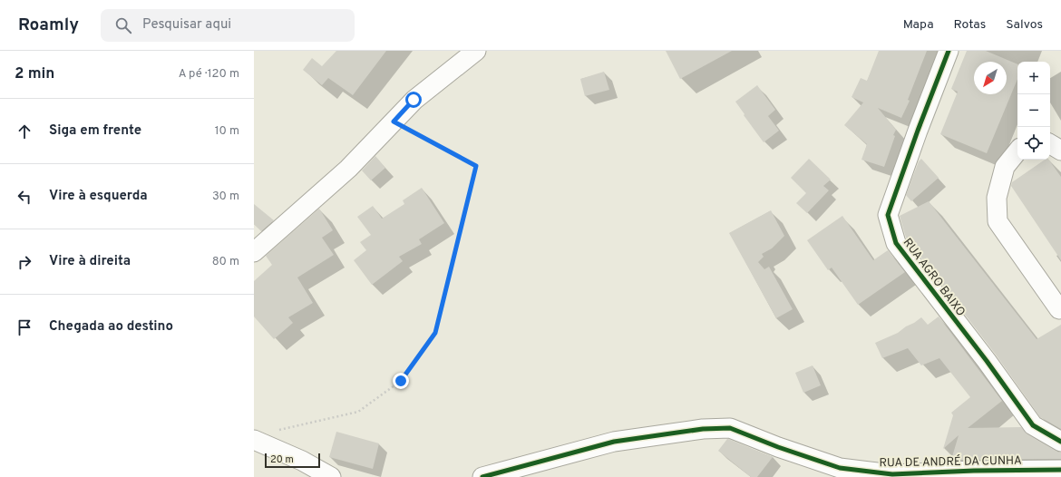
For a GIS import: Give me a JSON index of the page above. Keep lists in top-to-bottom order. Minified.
{"streets":{"street":["RUA AGRO BAIXO","RUA DE ANDRÉ DA CUNHA"]},"scale_bar":"20 m","north":"bottom left","page":{"header":"Roamly","search":"Pesquisar aqui","nav":["Mapa","Rotas","Salvos"],"heading":["2 min","A pé · 120 m"],"map_buttons":["+","−"],"list":[["Siga em frente","10 m"],["Vire à esquerda","30 m"],["Vire à direita","80 m"],"Chegada ao destino"],"scale":"20 m"}}
